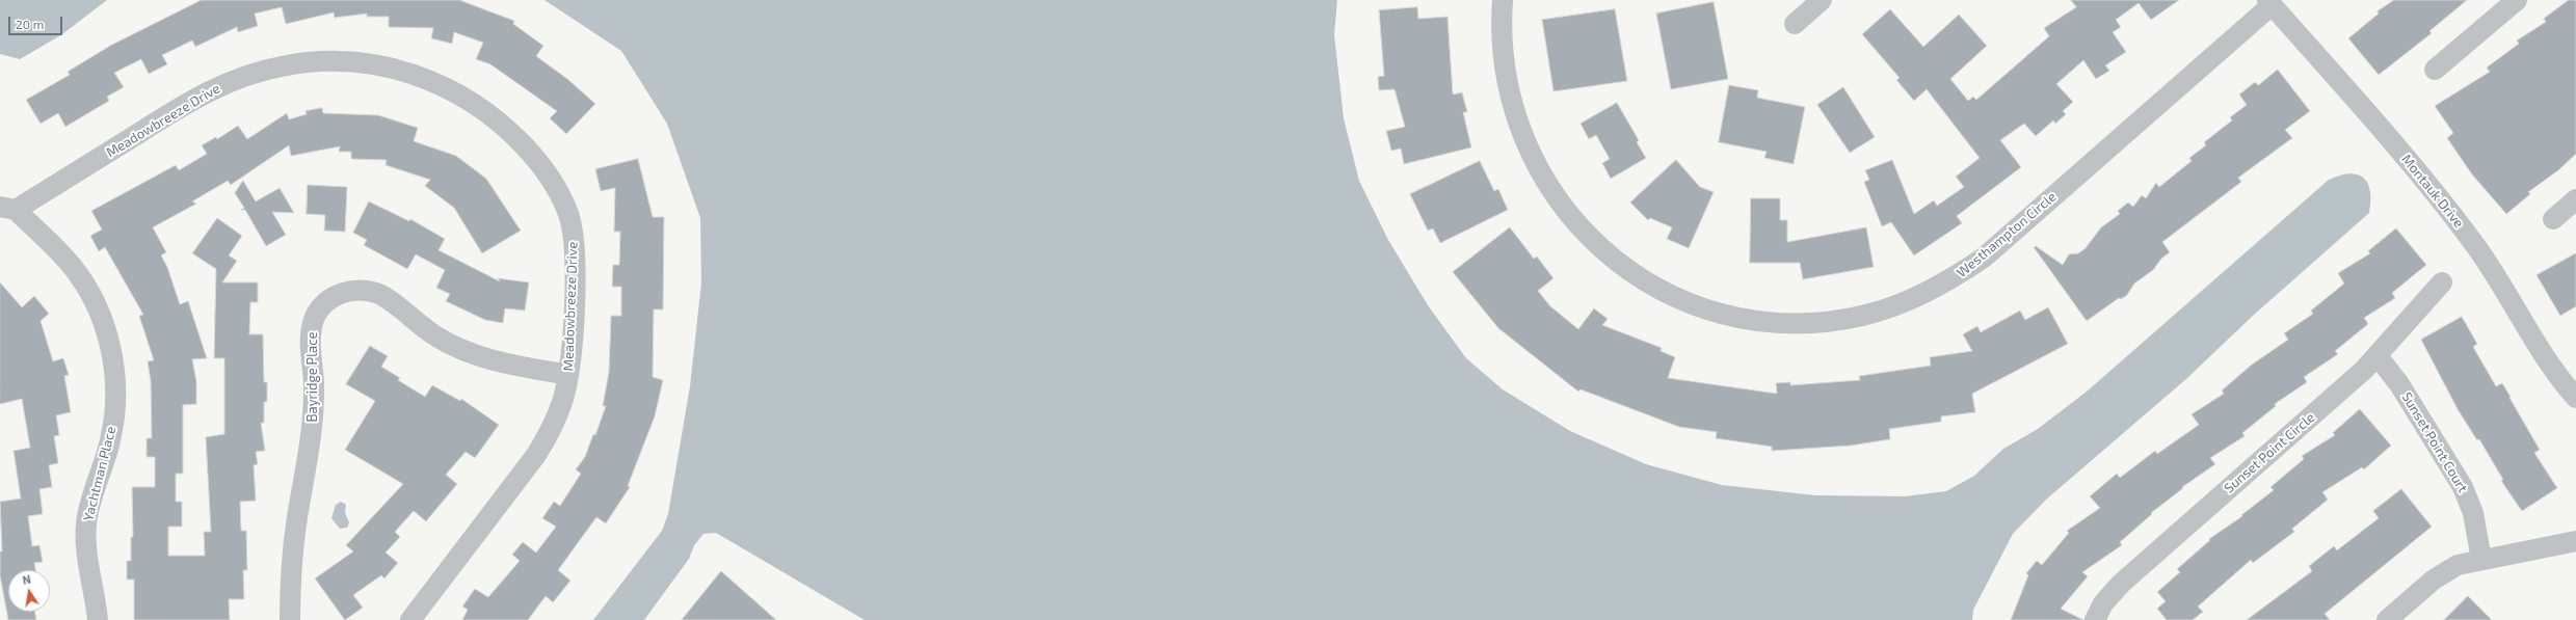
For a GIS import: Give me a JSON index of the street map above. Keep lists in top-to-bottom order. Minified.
{"streets":{"street":["Meadowbreeze Drive","Montauk Drive","Westhampton Circle","Bayridge Place","Sunset Point Court","Sunset Point Circle","Yachtman Place"]},"crossings":[["Meadowbreeze Drive","Bayridge Place"],["Meadowbreeze Drive","Yachtman Place"],["Montauk Drive","Westhampton Circle"],["Sunset Point Court","Sunset Point Circle"]],"scale_bar":"20 m","north":"top"}
